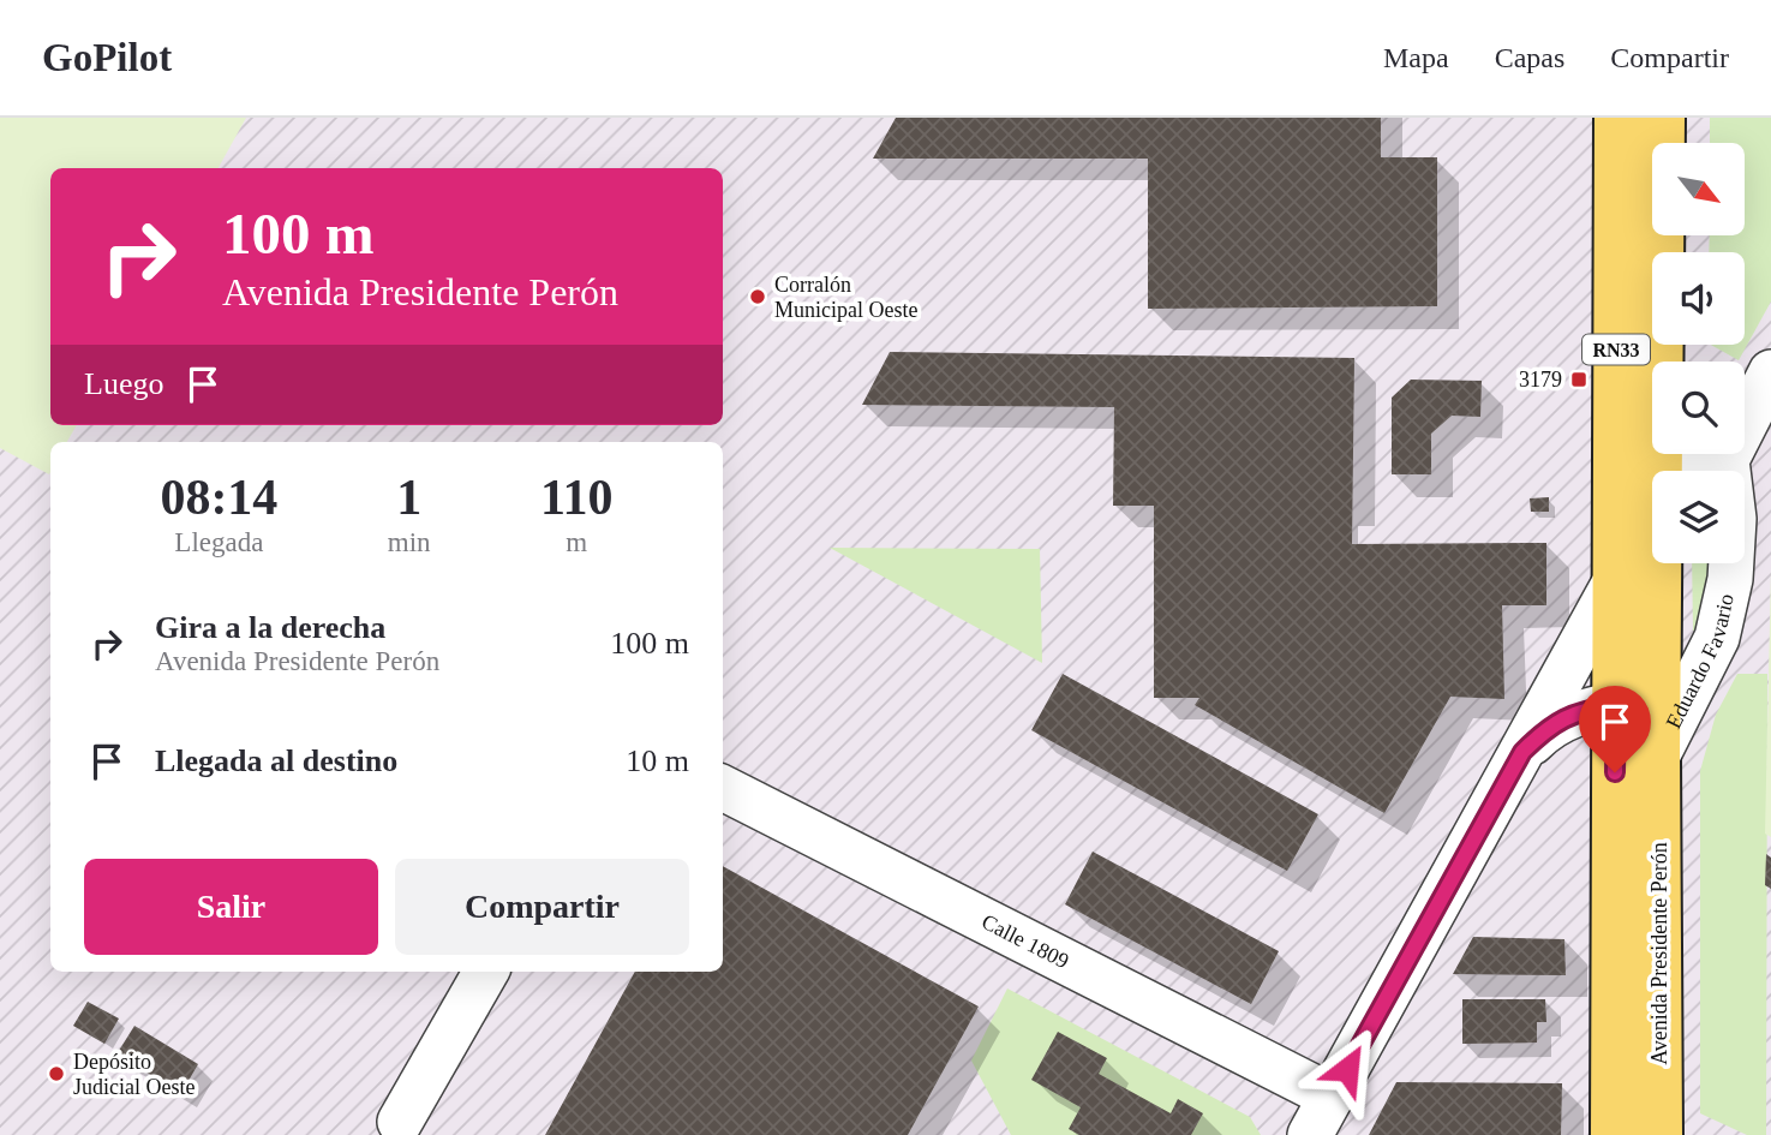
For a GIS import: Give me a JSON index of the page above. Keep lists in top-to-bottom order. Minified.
{"streets":{"main road":["RN33","Avenida Presidente Perón"],"lane":["Eduardo Favario","Calle 1809"]},"crossings":[["Eduardo Favario","Avenida Presidente Perón"]],"places":{"other":["Corralón Municipal Oeste","Depósito Judicial Oeste"],"transit":["3179"]},"north":"bottom right","page":{"header":"GoPilot","nav":["Mapa","Capas","Compartir"],"turn":["100 m","Avenida Presidente Perón"],"then":"Luego","eta":["08:14","Llegada","1","min","110","m"],"list":[{"name":"Gira a la derecha","note":"Avenida Presidente Perón","value":"100 m"},{"name":"Llegada al destino","value":"10 m"}],"buttons":["Salir","Compartir"]}}
